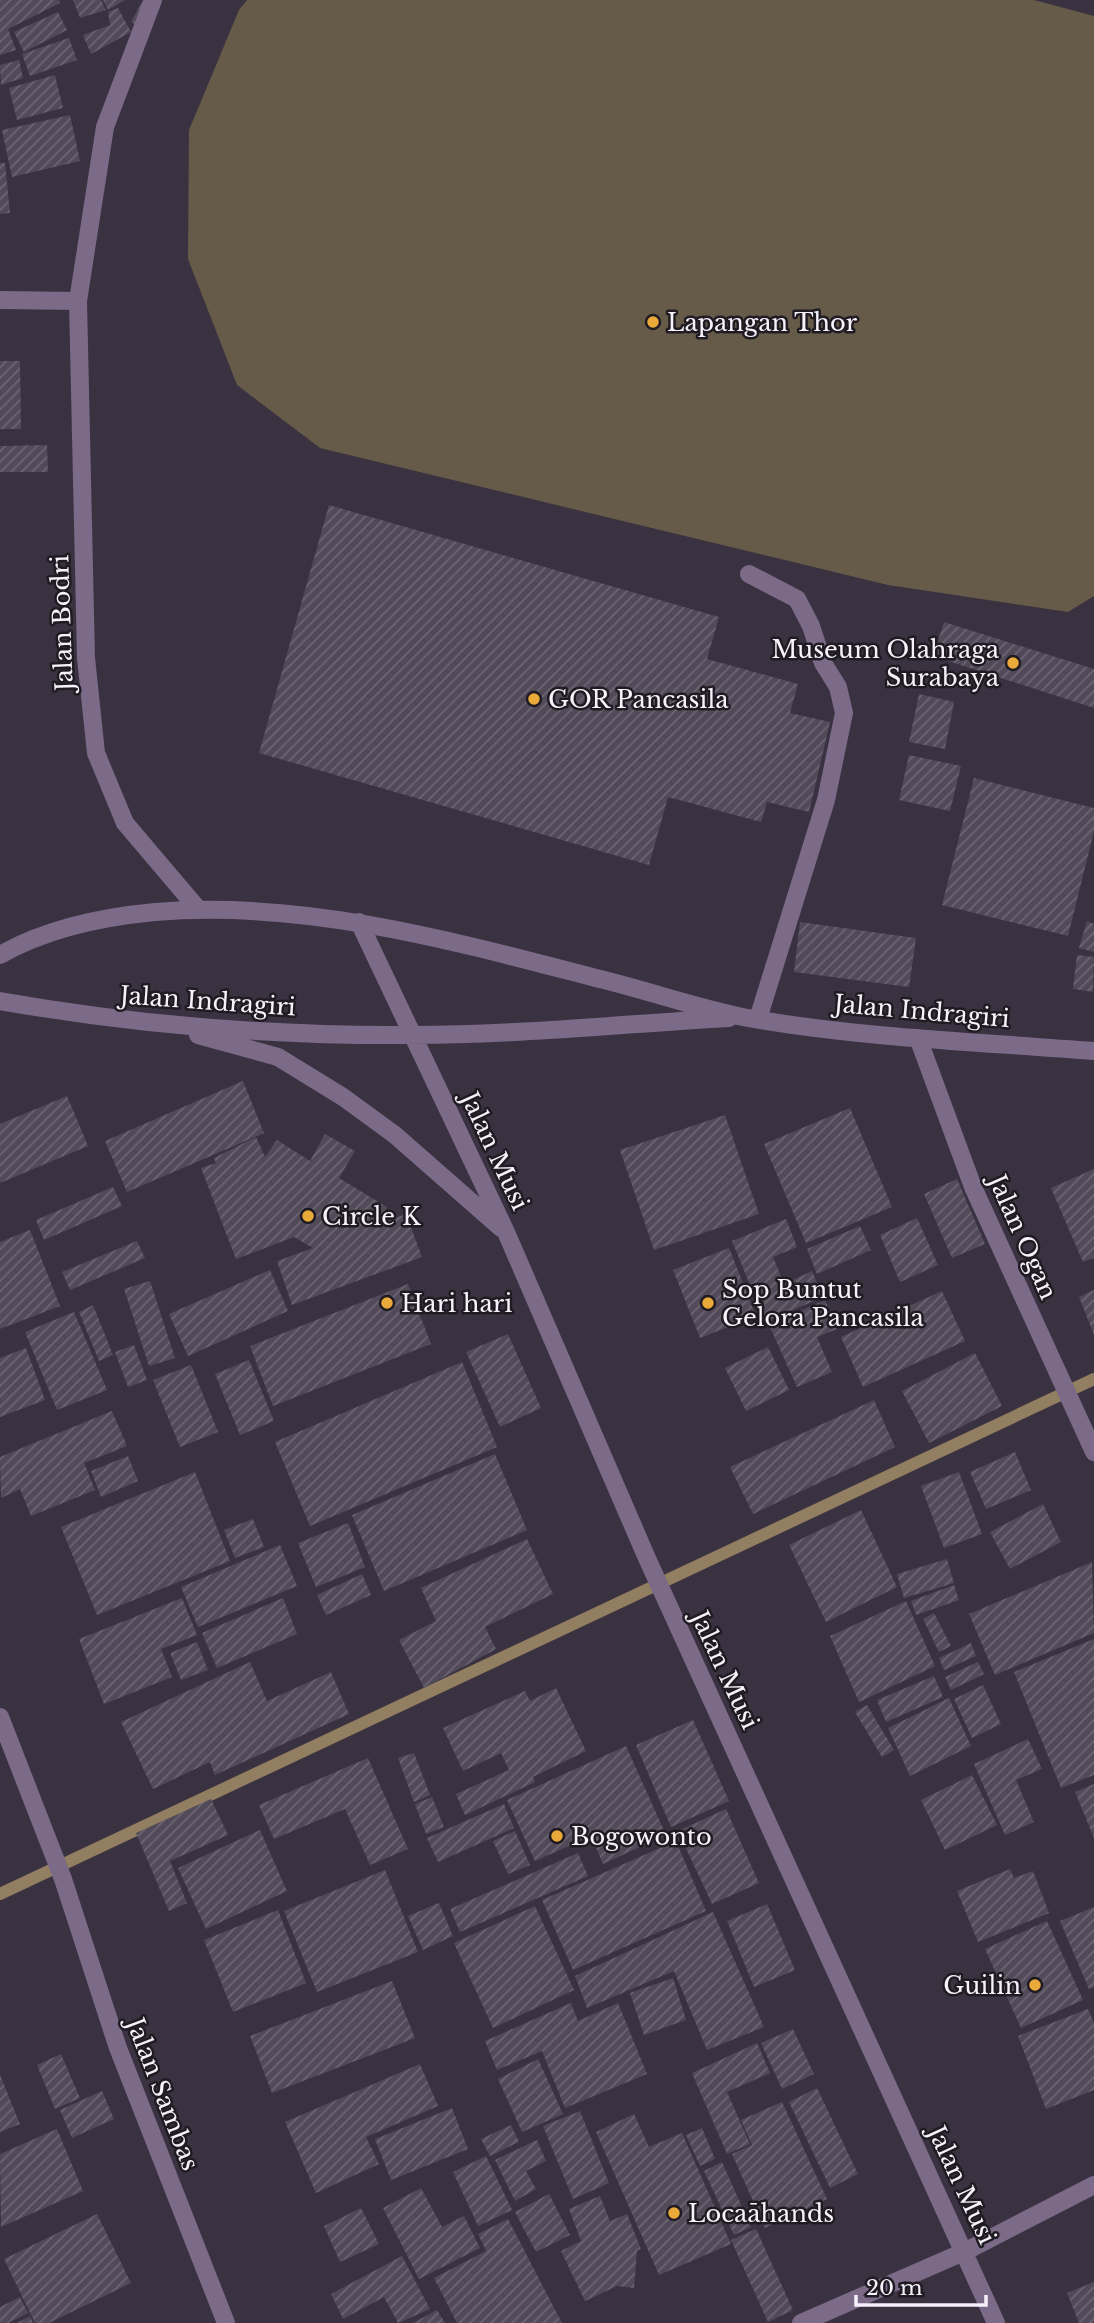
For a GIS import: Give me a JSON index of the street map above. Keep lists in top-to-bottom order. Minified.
{"streets":{"street":["Jalan Bodri","Jalan Indragiri","Jalan Musi","Jalan Ogan","Jalan Sambas"]},"crossings":[["Jalan Bodri","Jalan Indragiri"],["Jalan Indragiri","Jalan Musi"],["Jalan Indragiri","Jalan Ogan"]],"places":["Lapangan Thor","Museum Olahraga Surabaya","GOR Pancasila","Circle K","Hari hari","Sop Buntut Gelora Pancasila","Bogowonto","Guilin","Locaāhands"],"scale_bar":"20 m"}
